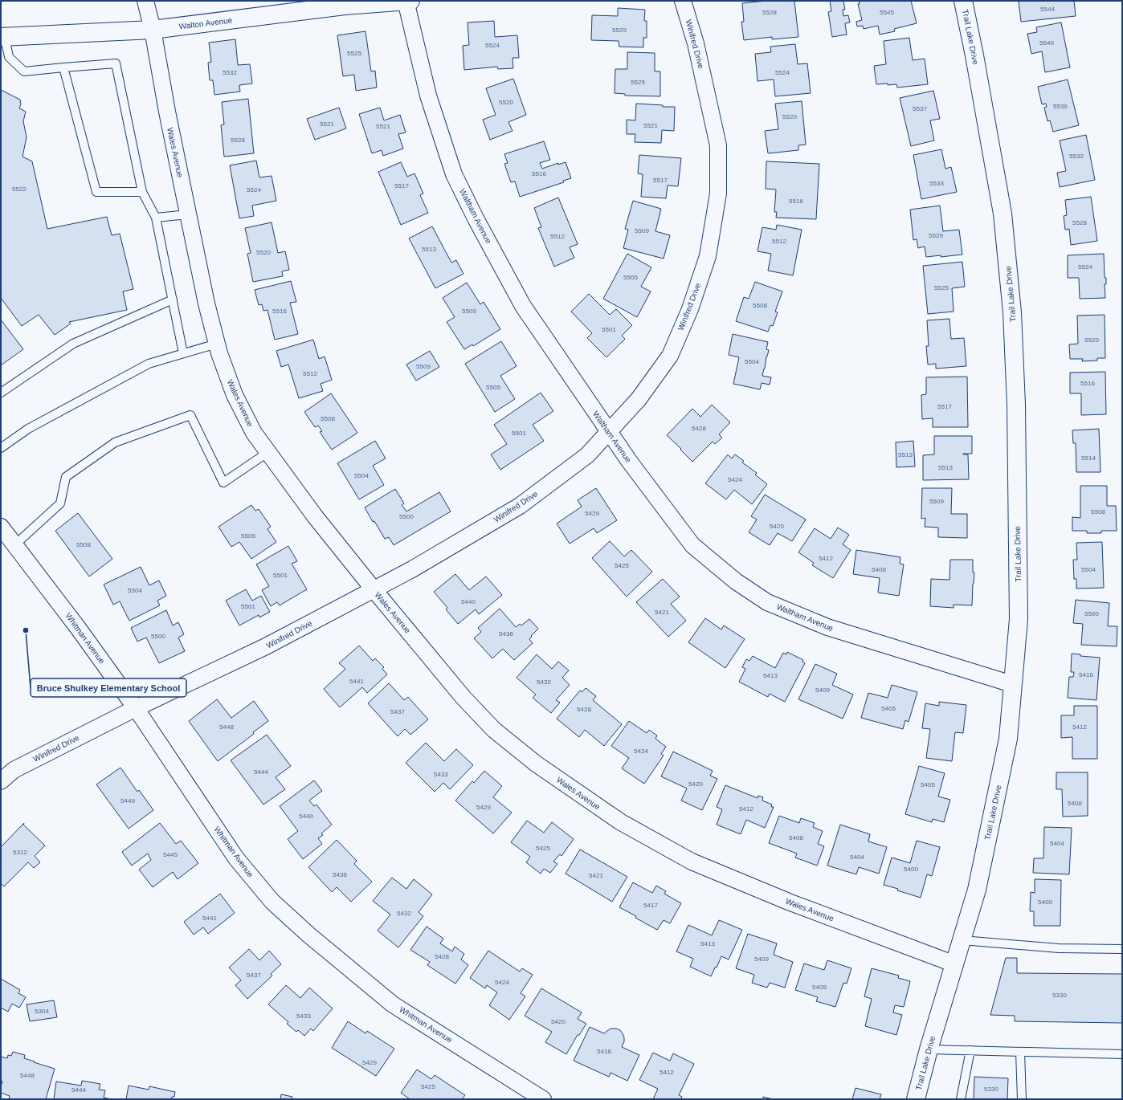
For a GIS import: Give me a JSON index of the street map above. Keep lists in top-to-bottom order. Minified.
{"streets":{"street":["Walton Avenue","Trail Lake Drive","Winifred Drive","Wales Avenue","Waltham Avenue","Whitman Avenue"]},"crossings":[["Walton Avenue","Wales Avenue"],["Walton Avenue","Waltham Avenue"],["Trail Lake Drive","Wales Avenue"],["Trail Lake Drive","Waltham Avenue"],["Winifred Drive","Wales Avenue"],["Winifred Drive","Waltham Avenue"],["Winifred Drive","Whitman Avenue"]],"places":["Bruce Shulkey Elementary School"],"house_numbers":["5544","5528","5545","5529","5540","5524","5525","5532","5524","5525","5520","5536","5537","5520","5521","5521","5521","5528","5532","5516","5517","5533","5517","5522","5524","5516","5528","5509","5529","5512","5512","5513","5520","5524","5505","5525","5508","5516","5509","5501","5520","5504","5509","5512","5516","5505","5517","5508","5428","5501","5513","5514","5513","5504","5424","5509","5508","5429","5500","5420","5505","5508","5412","5425","5408","5504","5501","5504","5440","5501","5421","5500","5436","5500","5416","5413","5441","5432","5409","5405","5428","5437","5448","5412","5424","5444","5433","5420","5405","5449","5408","5429","5412","5440","5408","5404","5425","5312","5445","5404","5400","5436","5421","5400","5417","5432","5441","5413","5428","5409","5437","5424","5405","5330","5304","5433","5420","5416","5429","5412","5448","5425","5330","5444"]}
